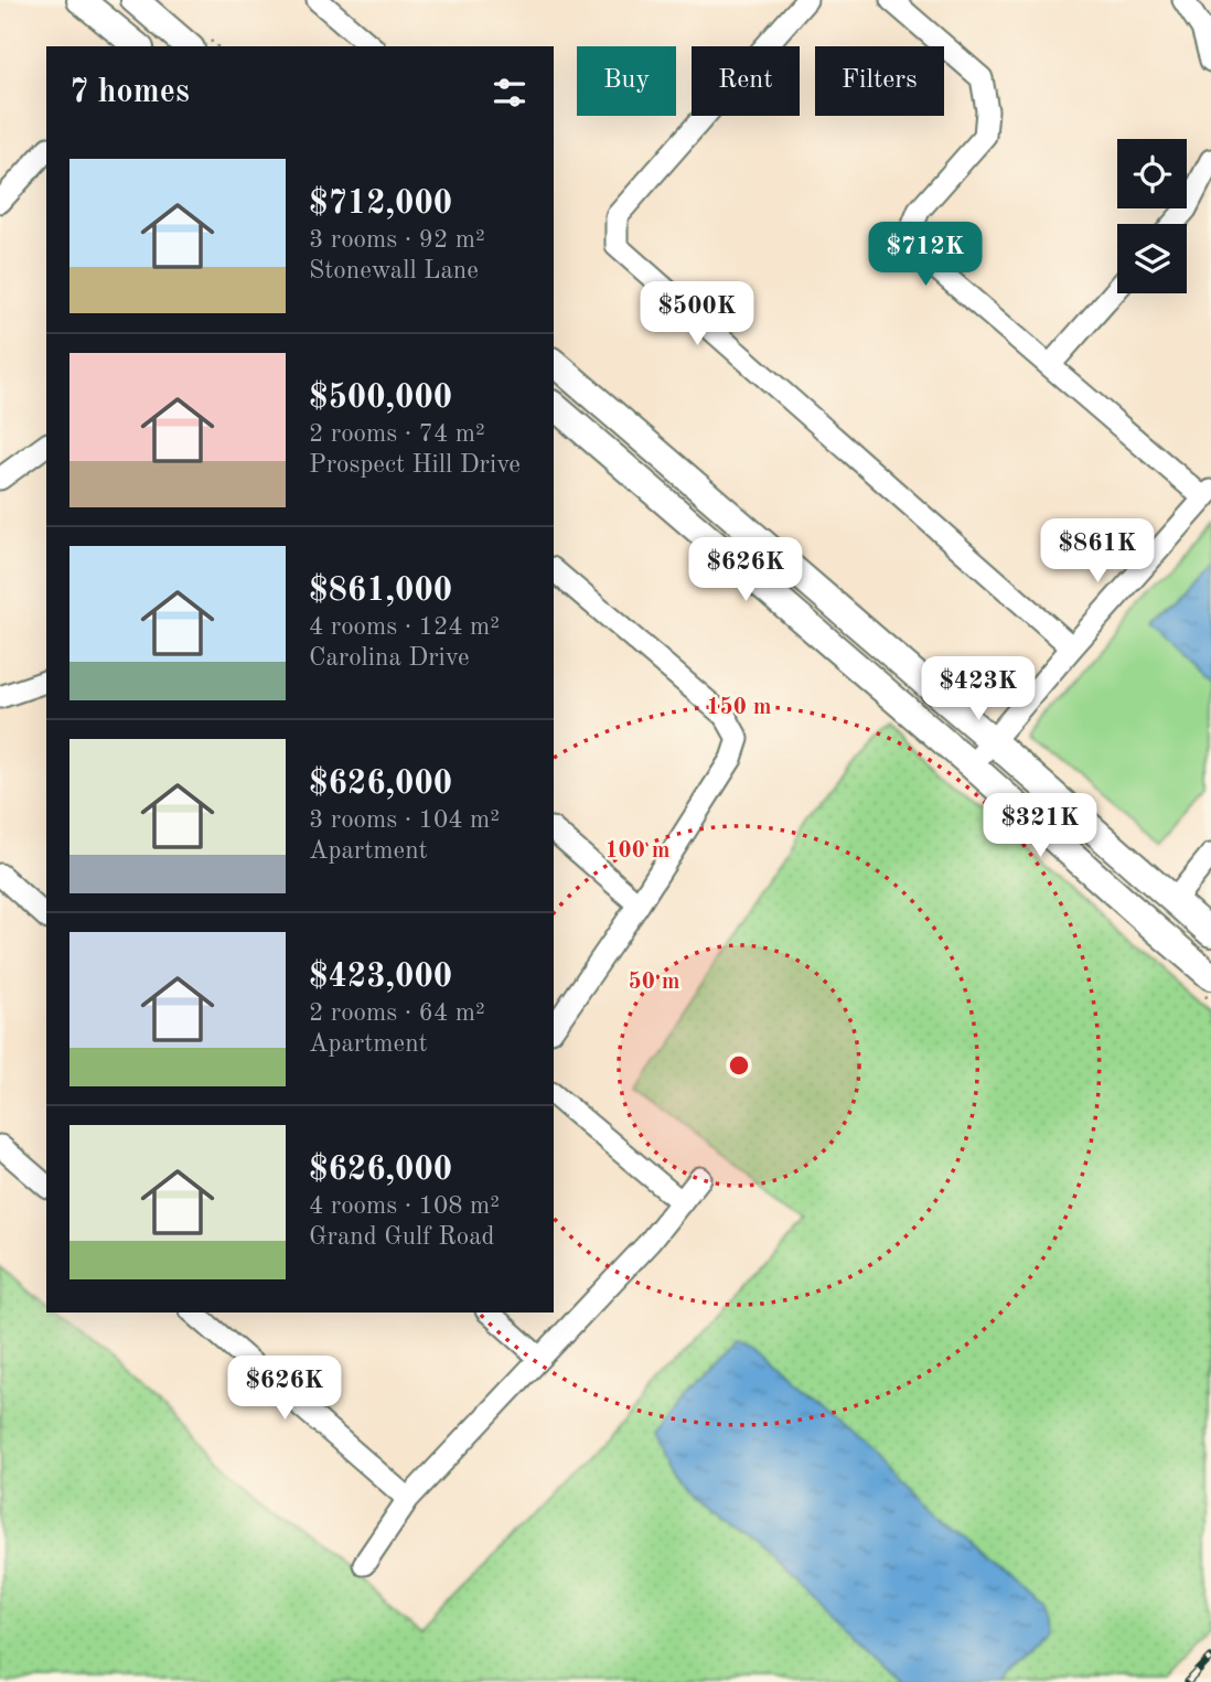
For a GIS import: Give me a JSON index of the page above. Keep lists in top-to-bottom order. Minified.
{"page":{"chip":["Buy","Rent","Filters"],"heading":"7 homes","list":[{"name":"$712,000","note":"3 rooms · 92 m² · Stonewall Lane"},{"name":"$500,000","note":"2 rooms · 74 m² · Prospect Hill Drive"},{"name":"$861,000","note":"4 rooms · 124 m² · Carolina Drive"},{"name":"$626,000","note":"3 rooms · 104 m² · Apartment"},{"name":"$423,000","note":"2 rooms · 64 m² · Apartment"},{"name":"$626,000","note":"4 rooms · 108 m² · Grand Gulf Road"}],"price":["$712K","$500K","$861K","$626K","$423K","$321K","$626K"]},"rings":["150 m","100 m","50 m"]}
